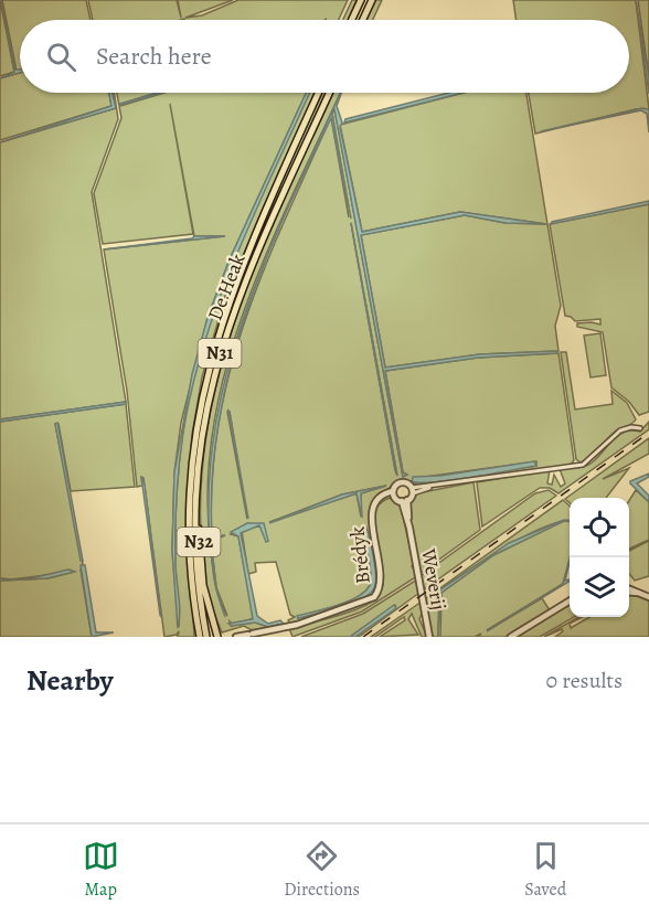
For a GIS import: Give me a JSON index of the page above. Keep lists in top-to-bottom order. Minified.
{"streets":{"highway":["De Heak","N31","N32"],"street":["Brédyk","Weverij"]},"crossings":[["De Heak","N32"]],"page":{"search":"Search here","heading":["Nearby","0 results"],"nav":["Map","Directions","Saved"]}}
